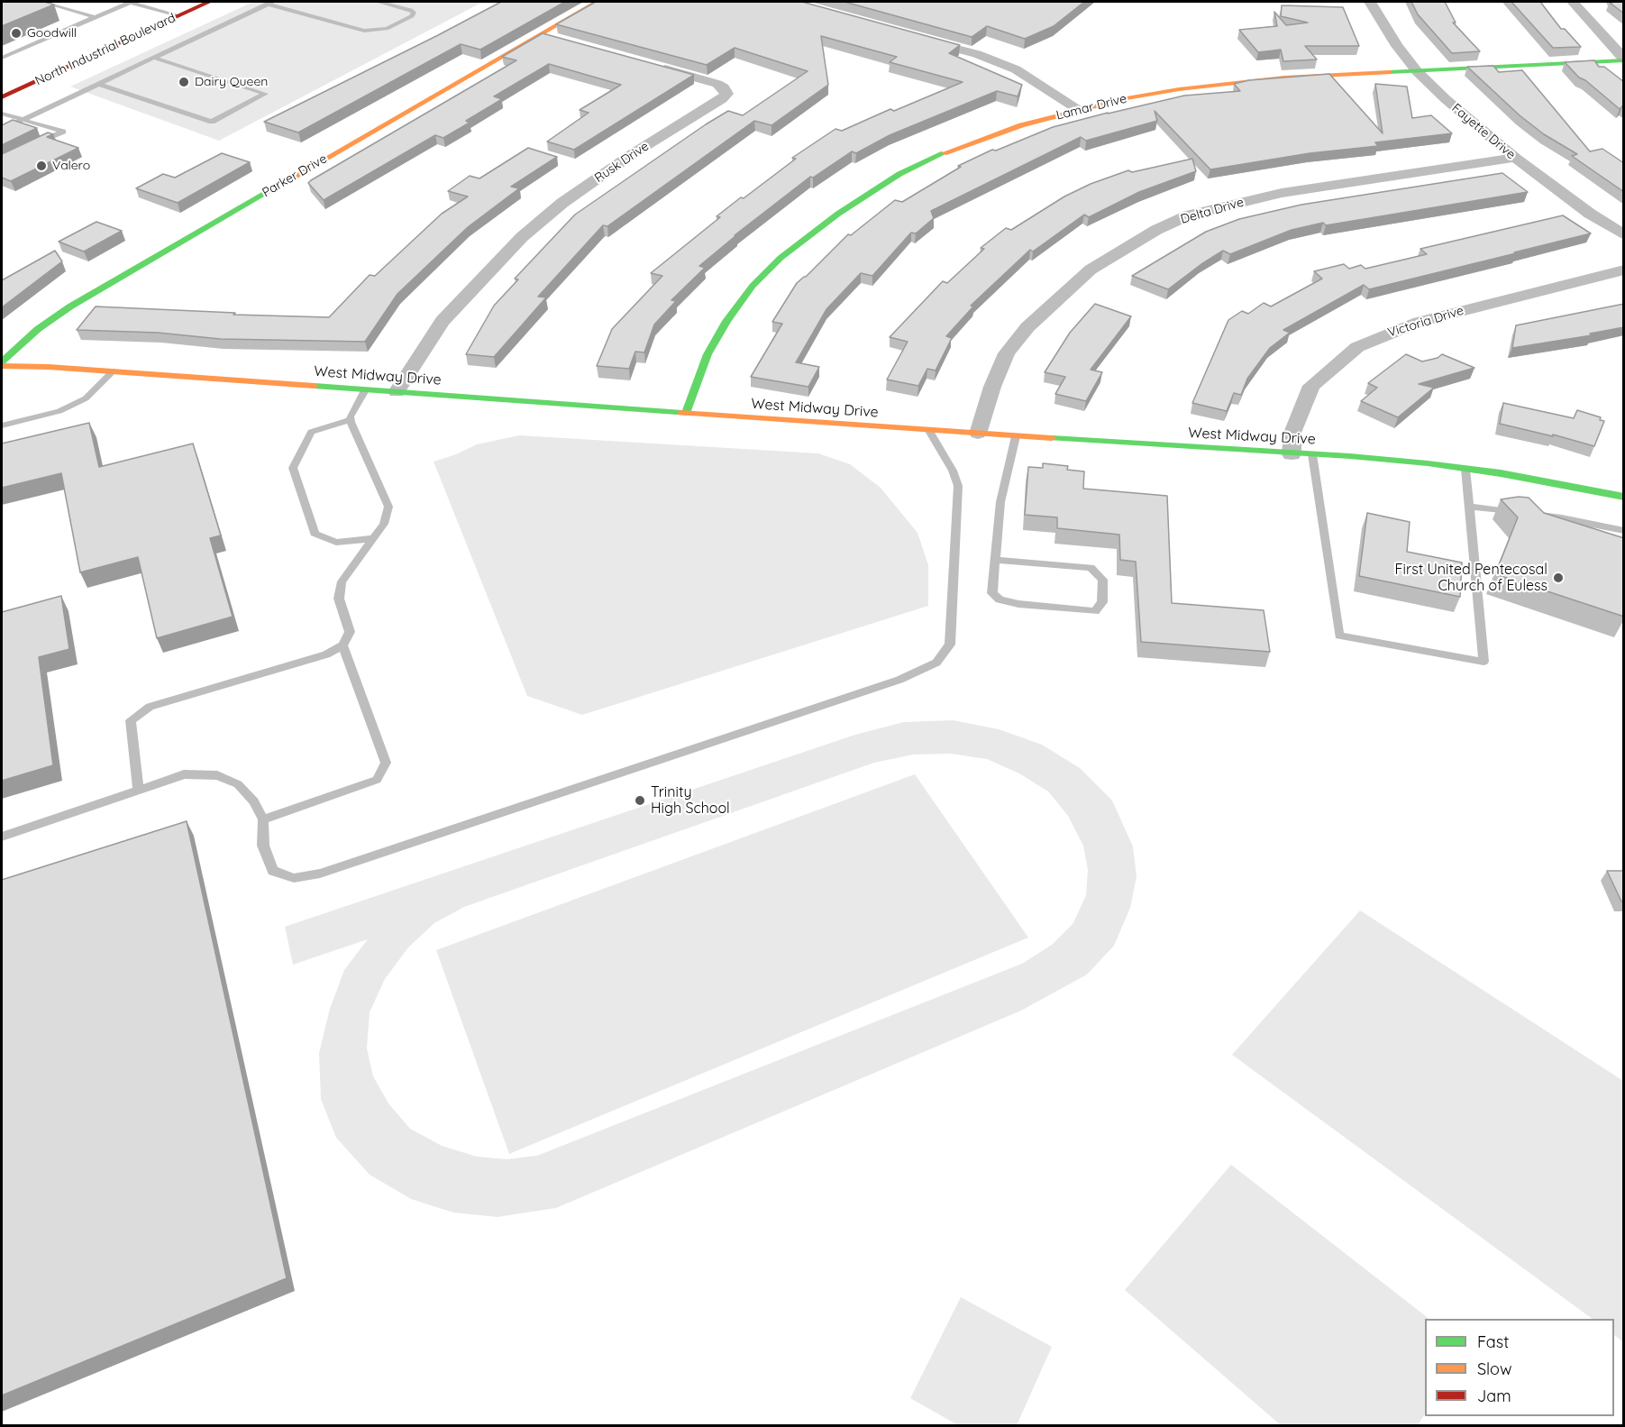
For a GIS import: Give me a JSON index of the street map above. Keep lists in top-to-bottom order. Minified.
{"streets":{"street":["North Industrial Boulevard","Lamar Drive","Fayette Drive","Rusk Drive","Parker Drive","Delta Drive","Victoria Drive","West Midway Drive"]},"crossings":[["Lamar Drive","Fayette Drive"],["Lamar Drive","West Midway Drive"],["Fayette Drive","Delta Drive"],["Rusk Drive","West Midway Drive"],["Delta Drive","West Midway Drive"],["Victoria Drive","West Midway Drive"]],"places":["Goodwill","Dairy Queen","Valero","First United Pentecosal Church of Euless","Trinity High School"],"legend":["Fast","Slow","Jam"]}
